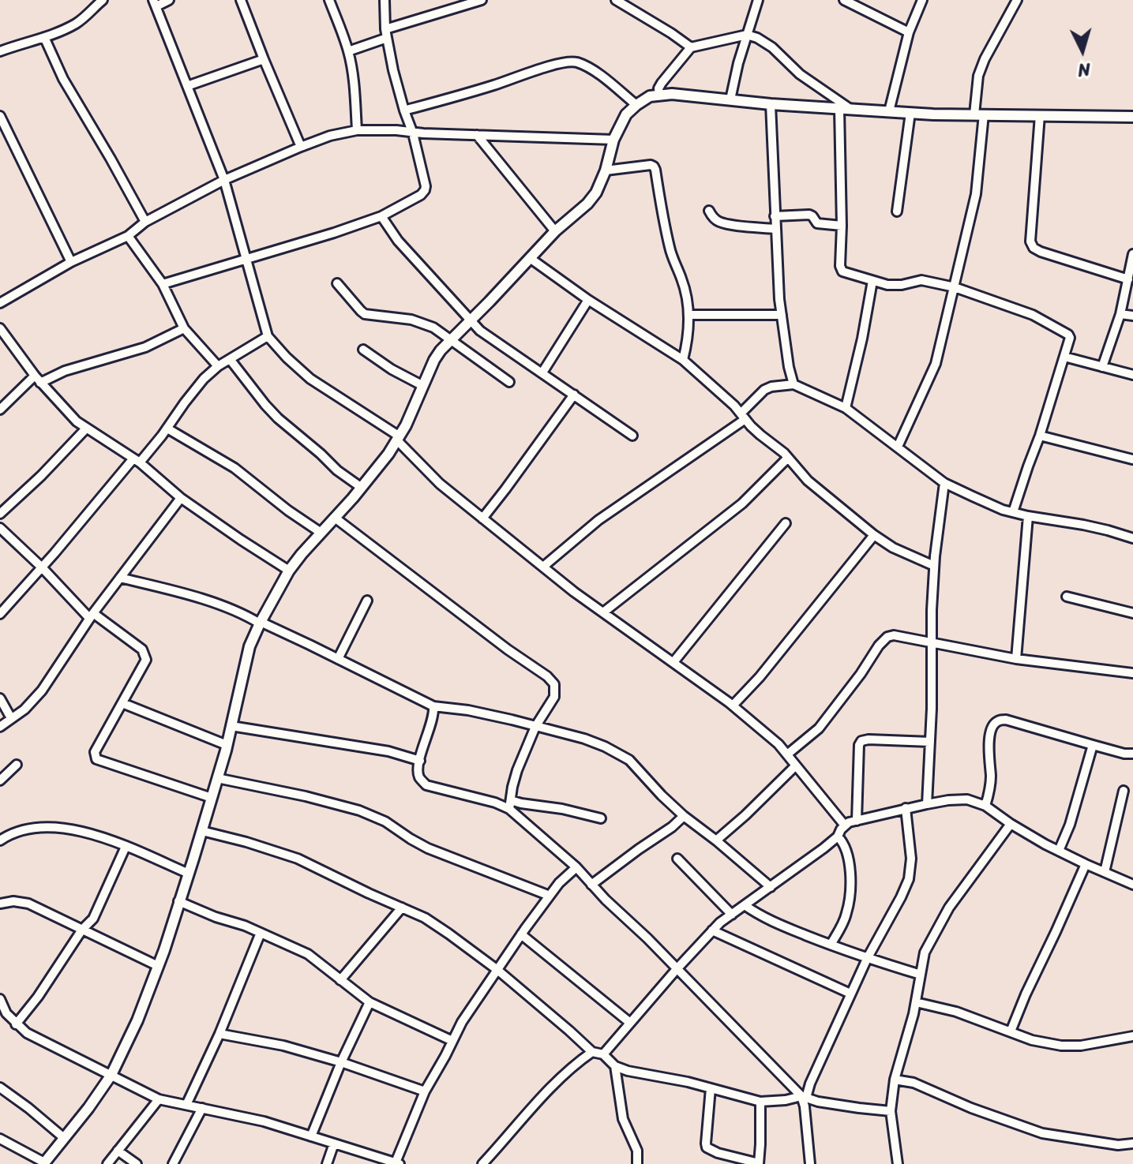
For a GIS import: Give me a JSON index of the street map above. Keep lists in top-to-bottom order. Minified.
{"north":"bottom"}
